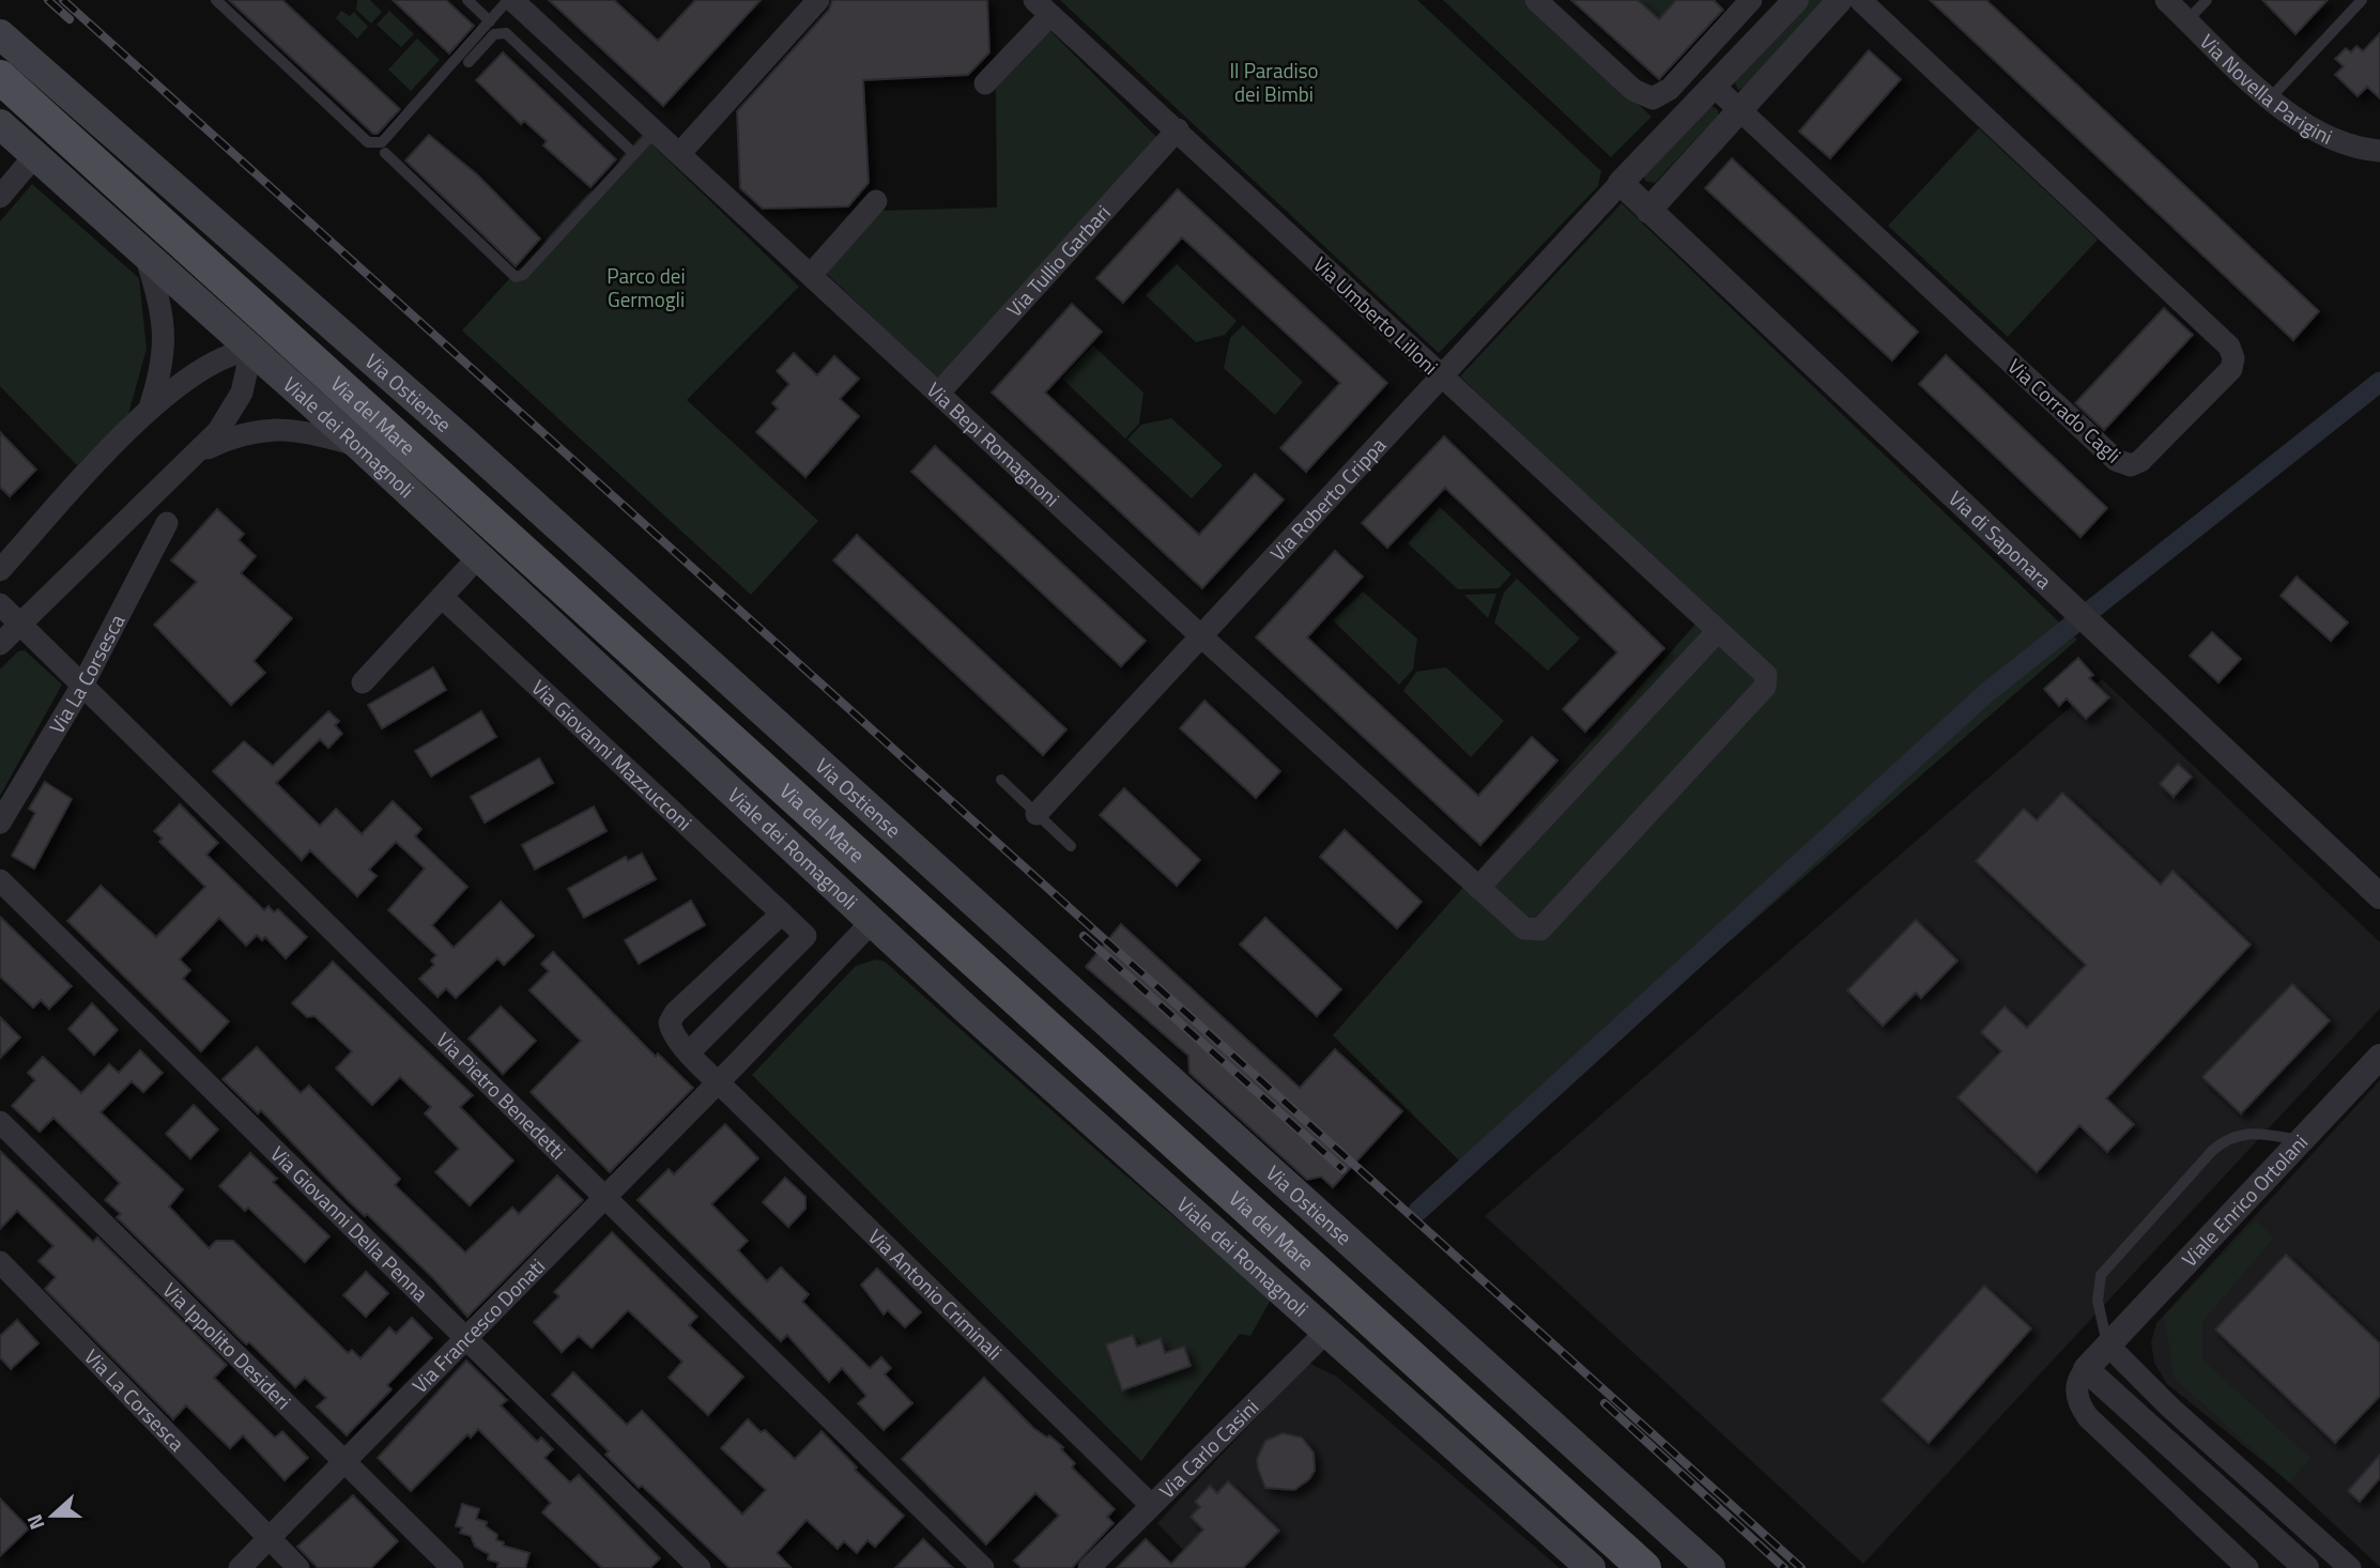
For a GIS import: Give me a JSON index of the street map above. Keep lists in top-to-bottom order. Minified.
{"streets":{"main road":["Via Ostiense","Via del Mare","Viale dei Romagnoli"],"street":["Via Novella Parigini","Via Tullio Garbari","Via Umberto Lilloni","Via Corrado Cagli","Via Bepi Romagnoni","Via Roberto Crippa","Via di Saponara","Via La Corsesca","Via Giovanni Mazzucconi","Via Pietro Benedetti","Viale Enrico Ortolani","Via Giovanni Della Penna","Via Antonio Criminali","Via Francesco Donati","Via Ippolito Desideri","Via Carlo Casini"]},"crossings":[["Via Tullio Garbari","Via Umberto Lilloni"],["Via Tullio Garbari","Via Bepi Romagnoni"],["Via Umberto Lilloni","Via Bepi Romagnoni"],["Via Umberto Lilloni","Via Roberto Crippa"],["Viale dei Romagnoli","Via Francesco Donati"],["Viale dei Romagnoli","Via Carlo Casini"],["Via Bepi Romagnoni","Via Roberto Crippa"],["Via Roberto Crippa","Via di Saponara"],["Via La Corsesca","Via Pietro Benedetti"],["Via La Corsesca","Via Francesco Donati"],["Via Pietro Benedetti","Via Francesco Donati"],["Via Giovanni Della Penna","Via Francesco Donati"],["Via Antonio Criminali","Via Francesco Donati"],["Via Antonio Criminali","Via Carlo Casini"],["Via Francesco Donati","Via Ippolito Desideri"]],"parks":["Il Paradiso dei Bimbi","Parco dei Germogli"],"north":"left"}
